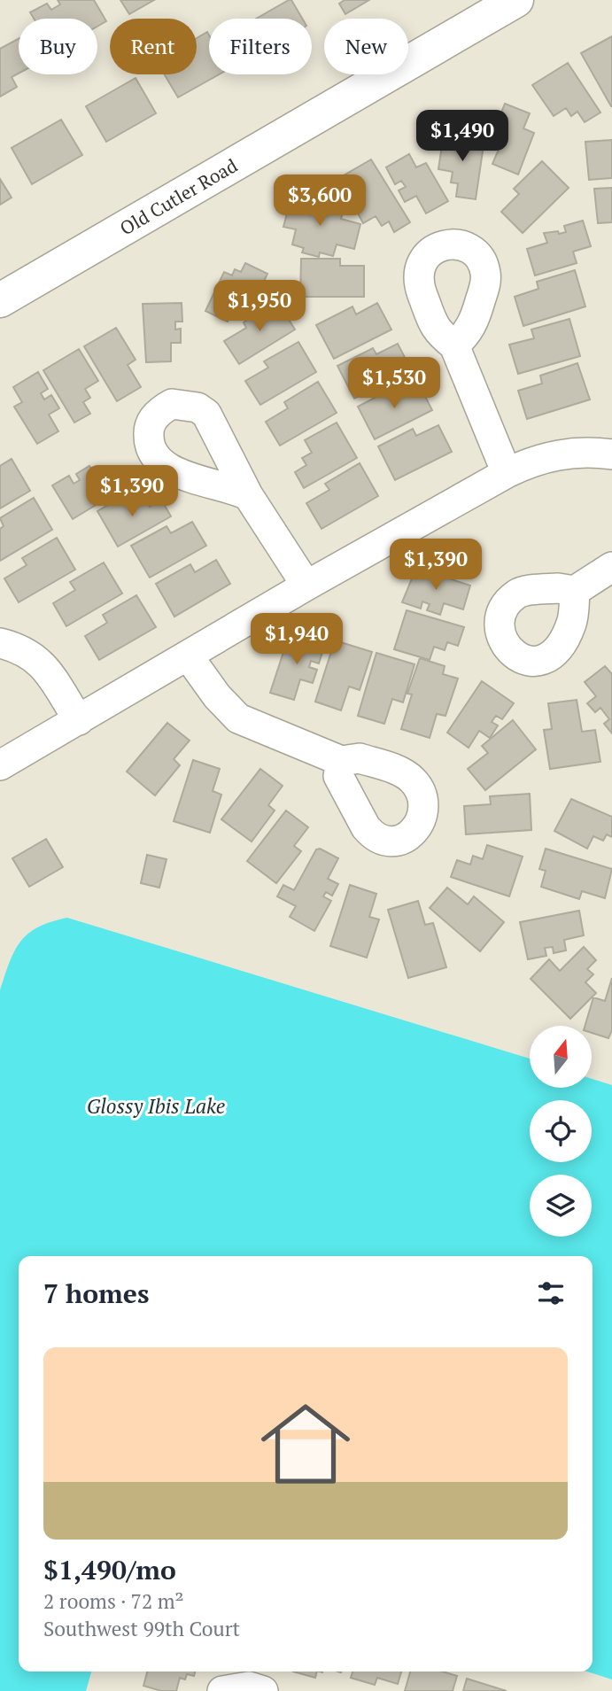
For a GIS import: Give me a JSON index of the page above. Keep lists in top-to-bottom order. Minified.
{"streets":{"street":["Old Cutler Road"]},"water":["Glossy Ibis Lake"],"north":"top","page":{"chip":["Buy","Rent","Filters","New"],"price":["$1,490","$3,600","$1,950","$1,530","$1,390","$1,390","$1,940"],"heading":"7 homes","list":[{"name":"$1,490/mo","note":"2 rooms · 72 m² · Southwest 99th Court"}]}}
